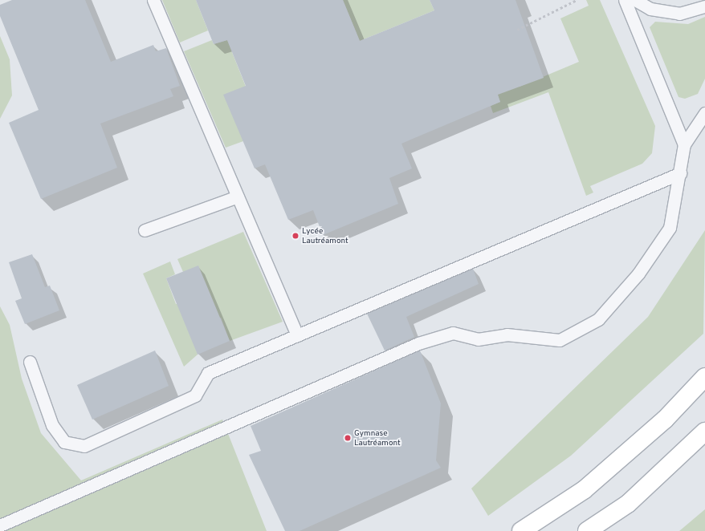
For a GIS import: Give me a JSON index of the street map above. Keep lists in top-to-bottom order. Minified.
{"places":["Lycée Lautréamont","Gymnase Lautréamont"]}
